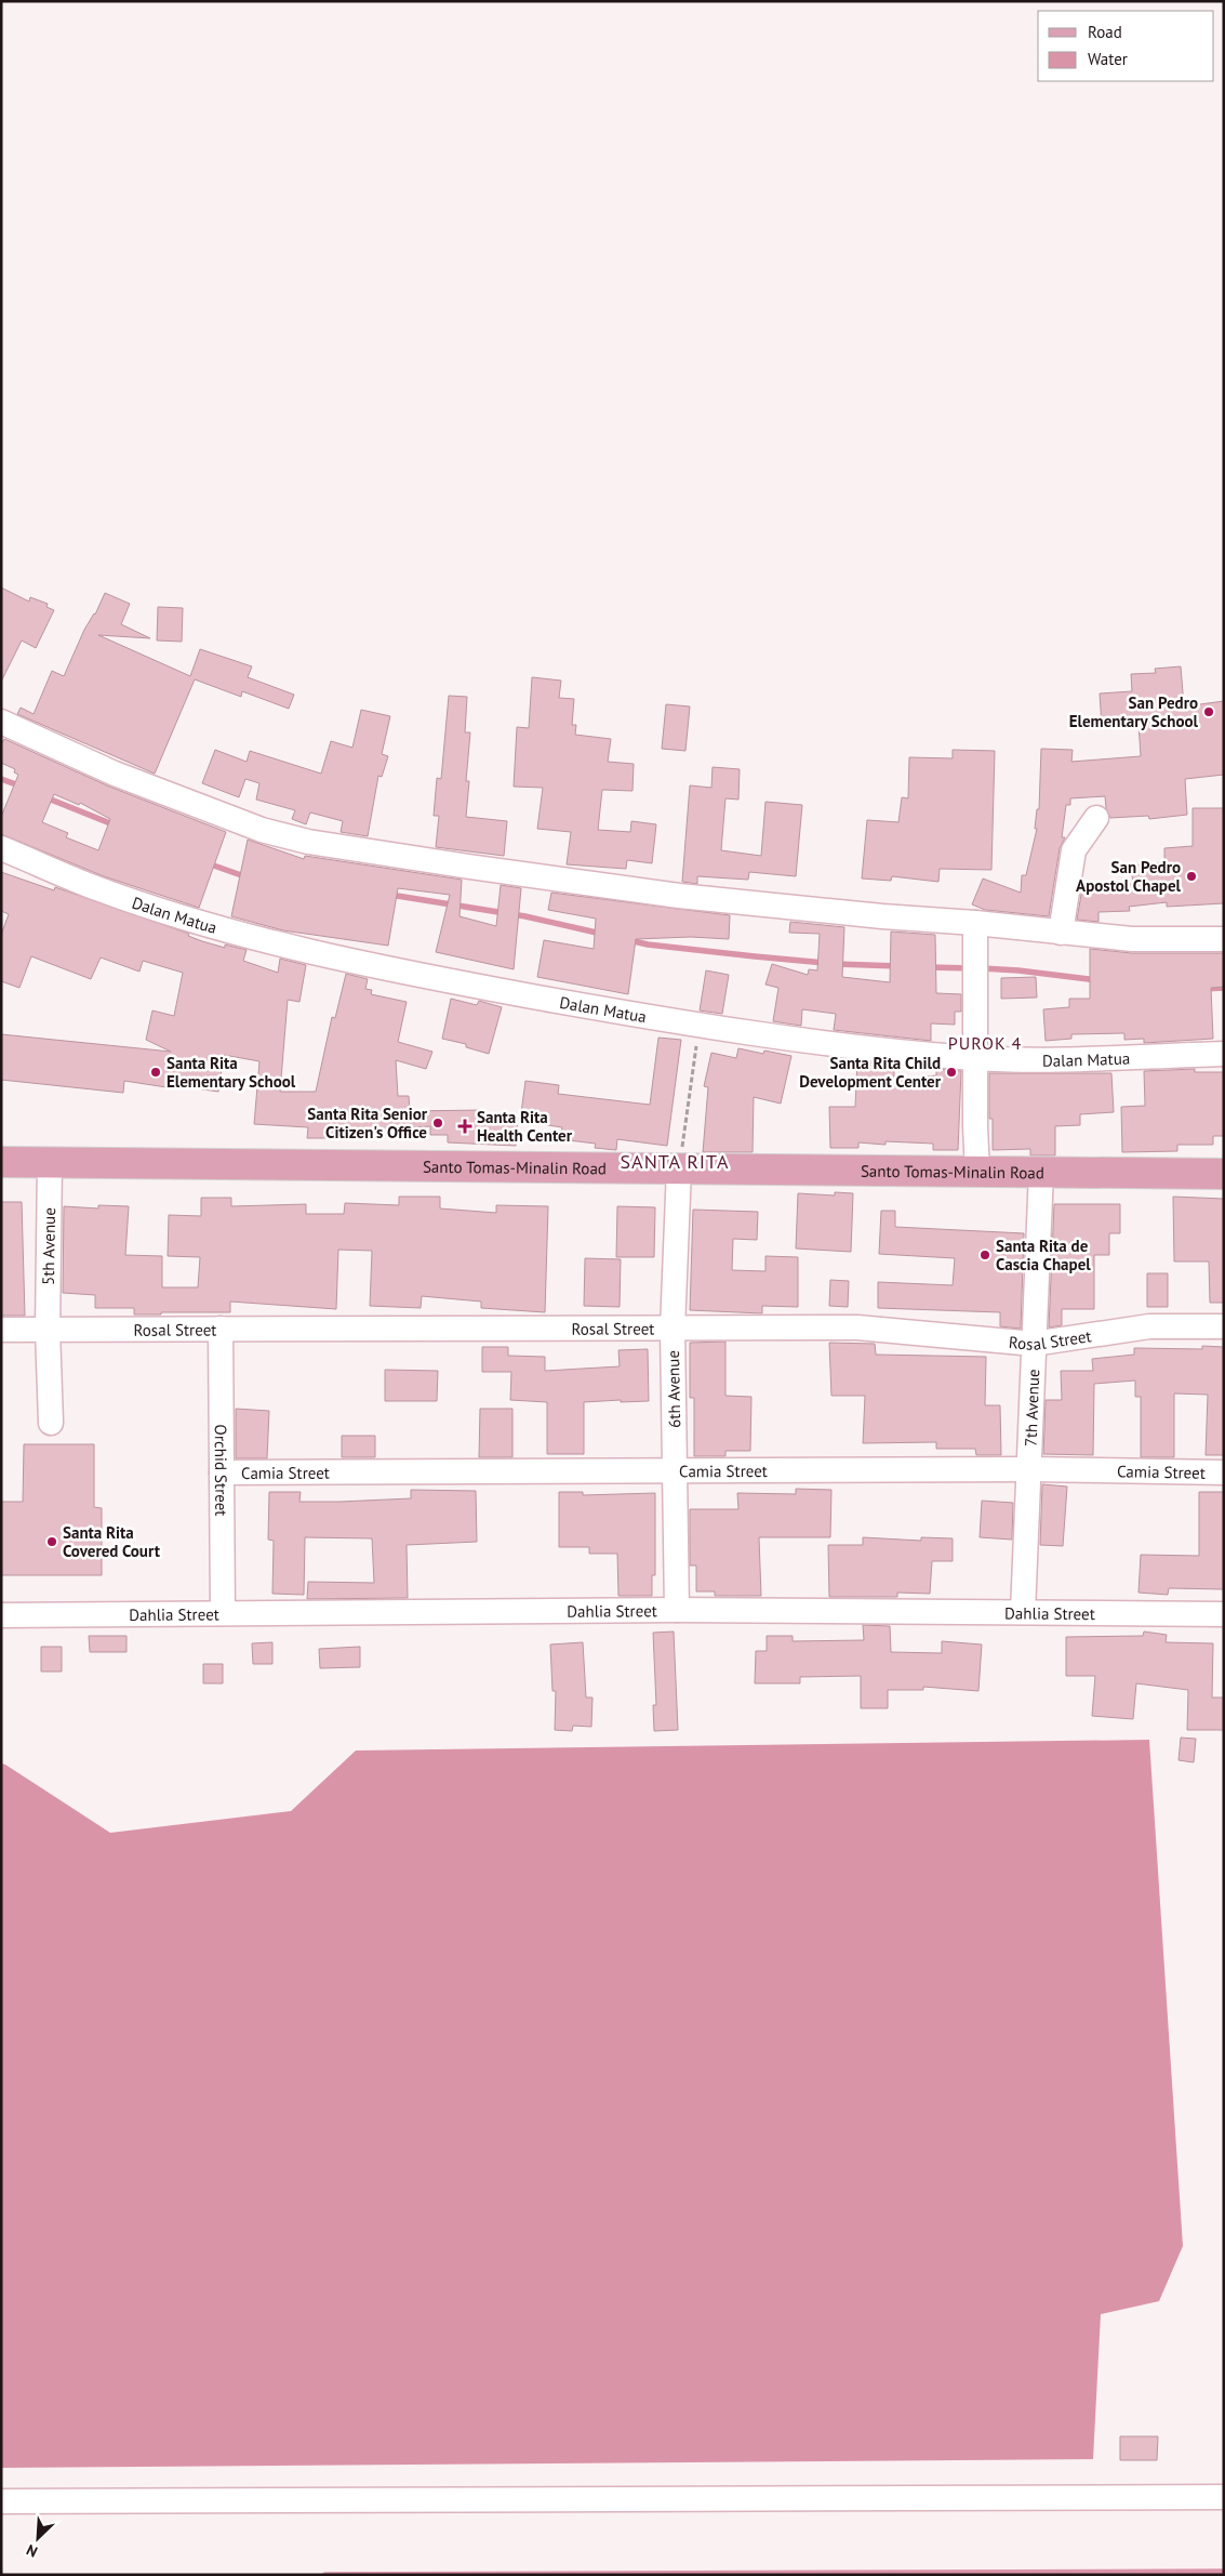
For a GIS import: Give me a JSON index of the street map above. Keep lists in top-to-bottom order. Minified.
{"streets":{"main road":["Santo Tomas-Minalin Road"],"street":["Dalan Matua","5th Avenue","Rosal Street","6th Avenue","7th Avenue","Orchid Street","Camia Street","Dahlia Street"]},"crossings":[["Santo Tomas-Minalin Road","5th Avenue"],["Santo Tomas-Minalin Road","6th Avenue"],["Santo Tomas-Minalin Road","7th Avenue"],["5th Avenue","Rosal Street"],["Rosal Street","6th Avenue"],["Rosal Street","7th Avenue"],["Rosal Street","Orchid Street"],["6th Avenue","Camia Street"],["6th Avenue","Dahlia Street"],["7th Avenue","Camia Street"],["7th Avenue","Dahlia Street"],["Orchid Street","Camia Street"],["Orchid Street","Dahlia Street"]],"districts":["PUROK 4","SANTA RITA"],"places":{"other":["San Pedro Elementary School","San Pedro Apostol Chapel","Santa Rita Elementary School","Santa Rita Child Development Center","Santa Rita Senior Citizen's Office","Santa Rita de Cascia Chapel","Santa Rita Covered Court"],"health":["Santa Rita Health Center"]},"legend":["Road","Water"],"north":"bottom left"}
